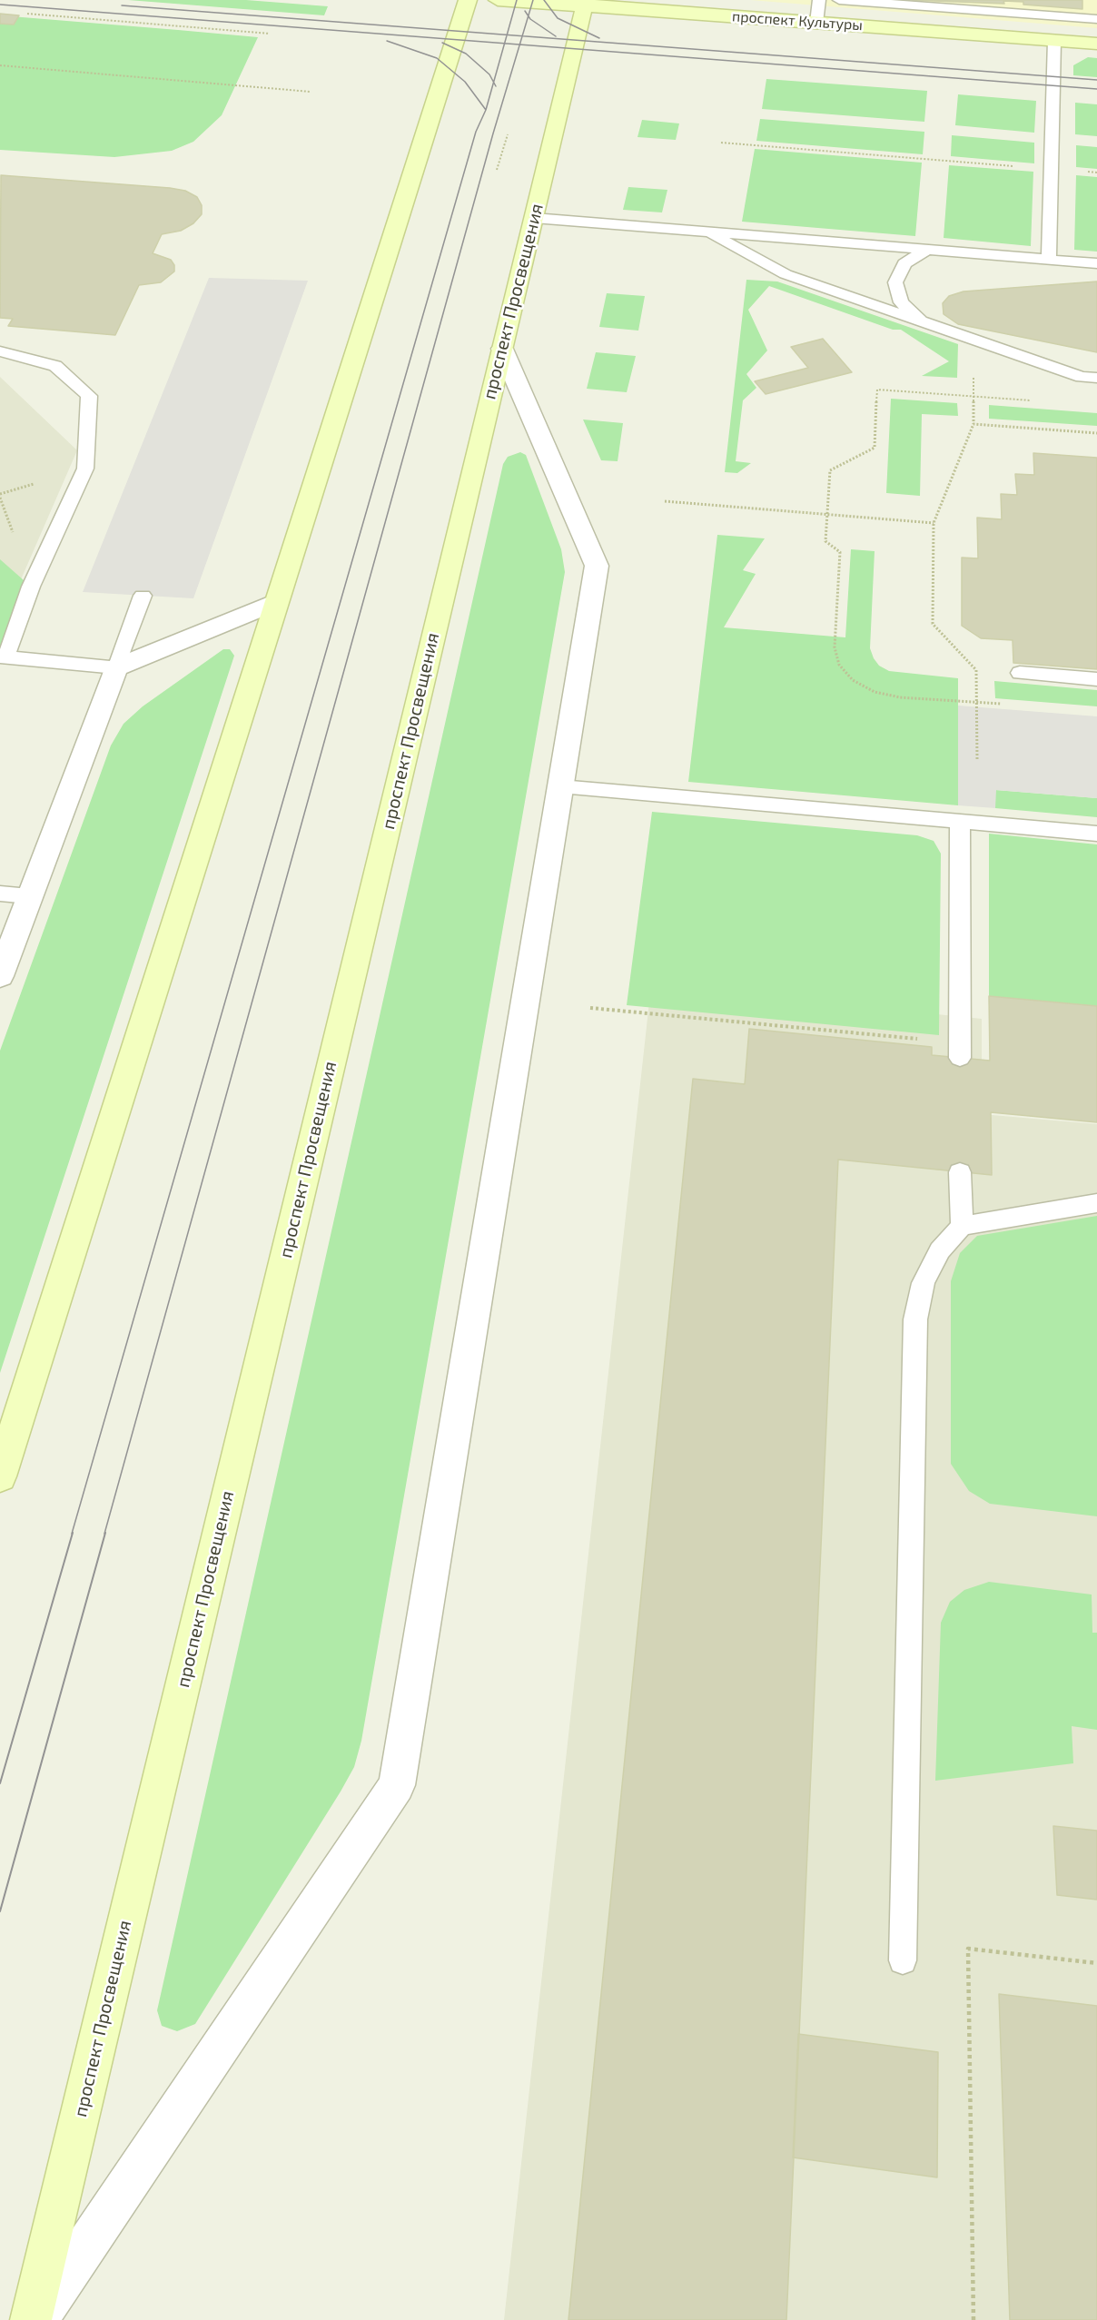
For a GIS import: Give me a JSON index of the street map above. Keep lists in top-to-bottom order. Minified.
{"streets":{"main road":["проспект Культуры","проспект Просвещения"]},"crossings":[["проспект Культуры","проспект Просвещения"]]}
